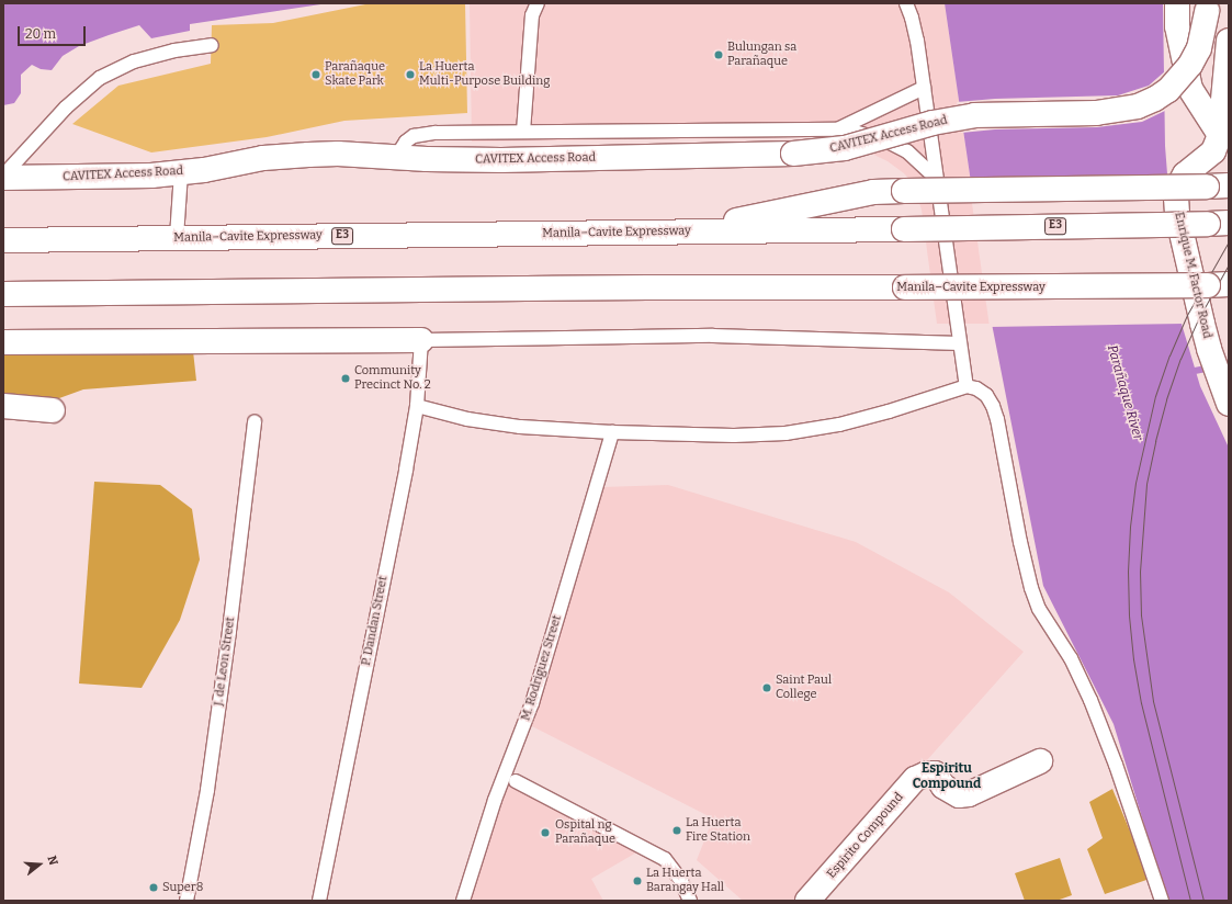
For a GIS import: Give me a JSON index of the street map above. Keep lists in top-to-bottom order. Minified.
{"streets":{"main road":["CAVITEX Access Road","E3","Manila–Cavite Expressway","Enrique M. Factor Road","Espirito Compound"],"lane":["P. Dandan Street","J. de Leon Street","M. Rodriguez Street"]},"districts":["Espiritu Compound"],"water":["Parañaque River"],"places":["Bulungan sa Parañaque","Parañaque Skate Park","La Huerta Multi-Purpose Building","Community Precinct No. 2","Saint Paul College","La Huerta Fire Station","Ospital ng Parañaque","La Huerta Barangay Hall","Super8"],"scale_bar":"20 m","north":"right"}
